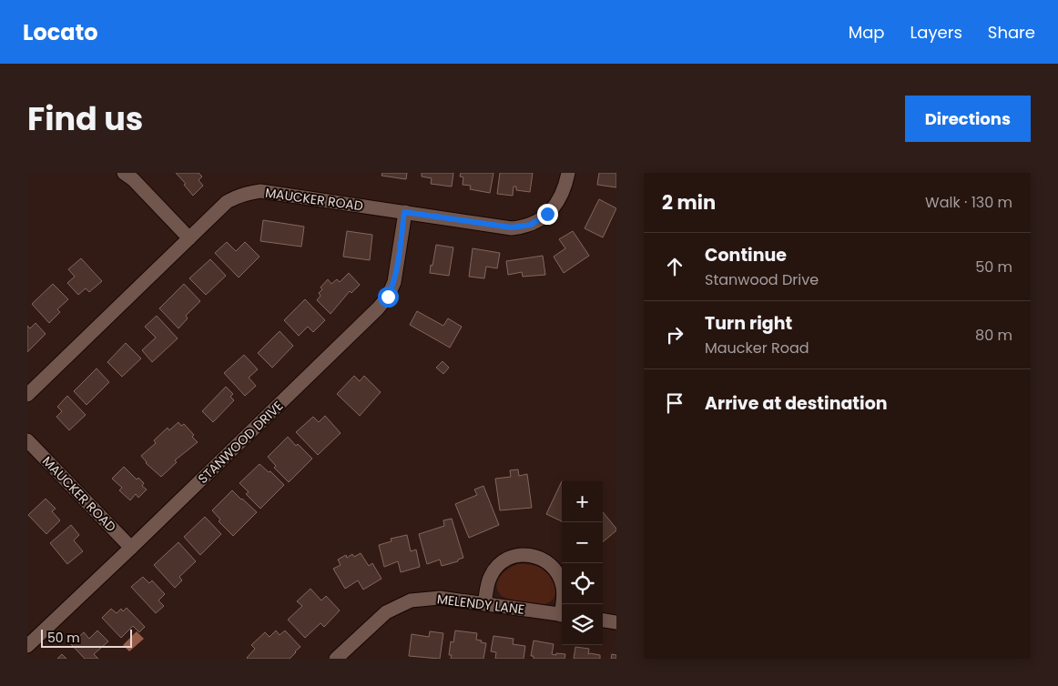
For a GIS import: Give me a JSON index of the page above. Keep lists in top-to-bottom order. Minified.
{"streets":{"street":["MAUCKER ROAD","STANWOOD DRIVE","MELENDY LANE"]},"crossings":[["MAUCKER ROAD","STANWOOD DRIVE"]],"scale_bar":"50 m","page":{"header":"Locato","nav":["Map","Layers","Share"],"title":"Find us","buttons":"Directions","heading":["2 min","Walk · 130 m"],"list":[["Continue","Stanwood Drive","50 m"],["Turn right","Maucker Road","80 m"],"Arrive at destination"],"map_buttons":["+","−"],"scale":"50 m"}}
